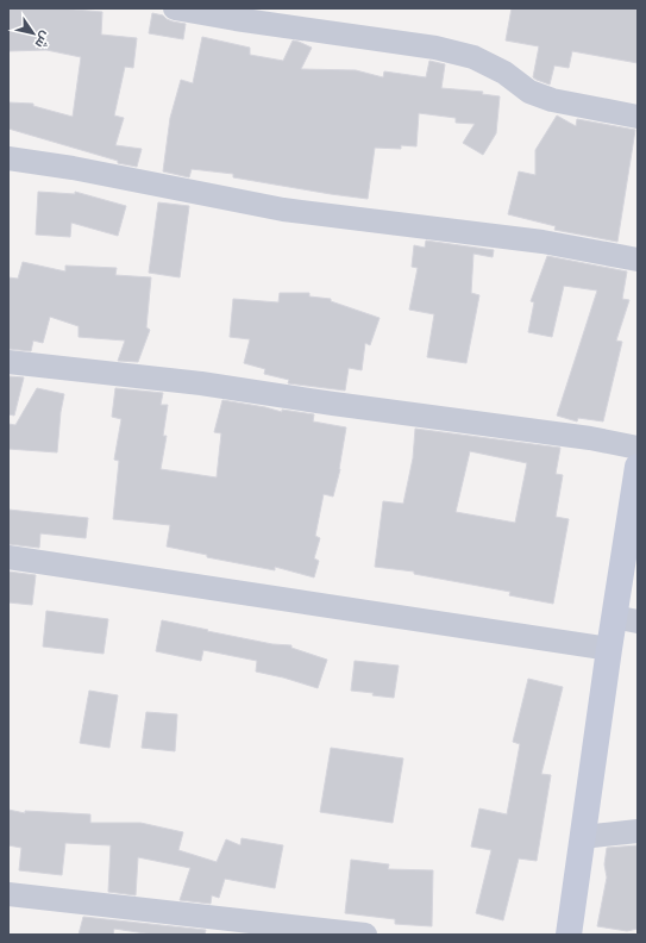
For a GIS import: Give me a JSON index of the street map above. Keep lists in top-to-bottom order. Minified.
{"north":"bottom right"}
